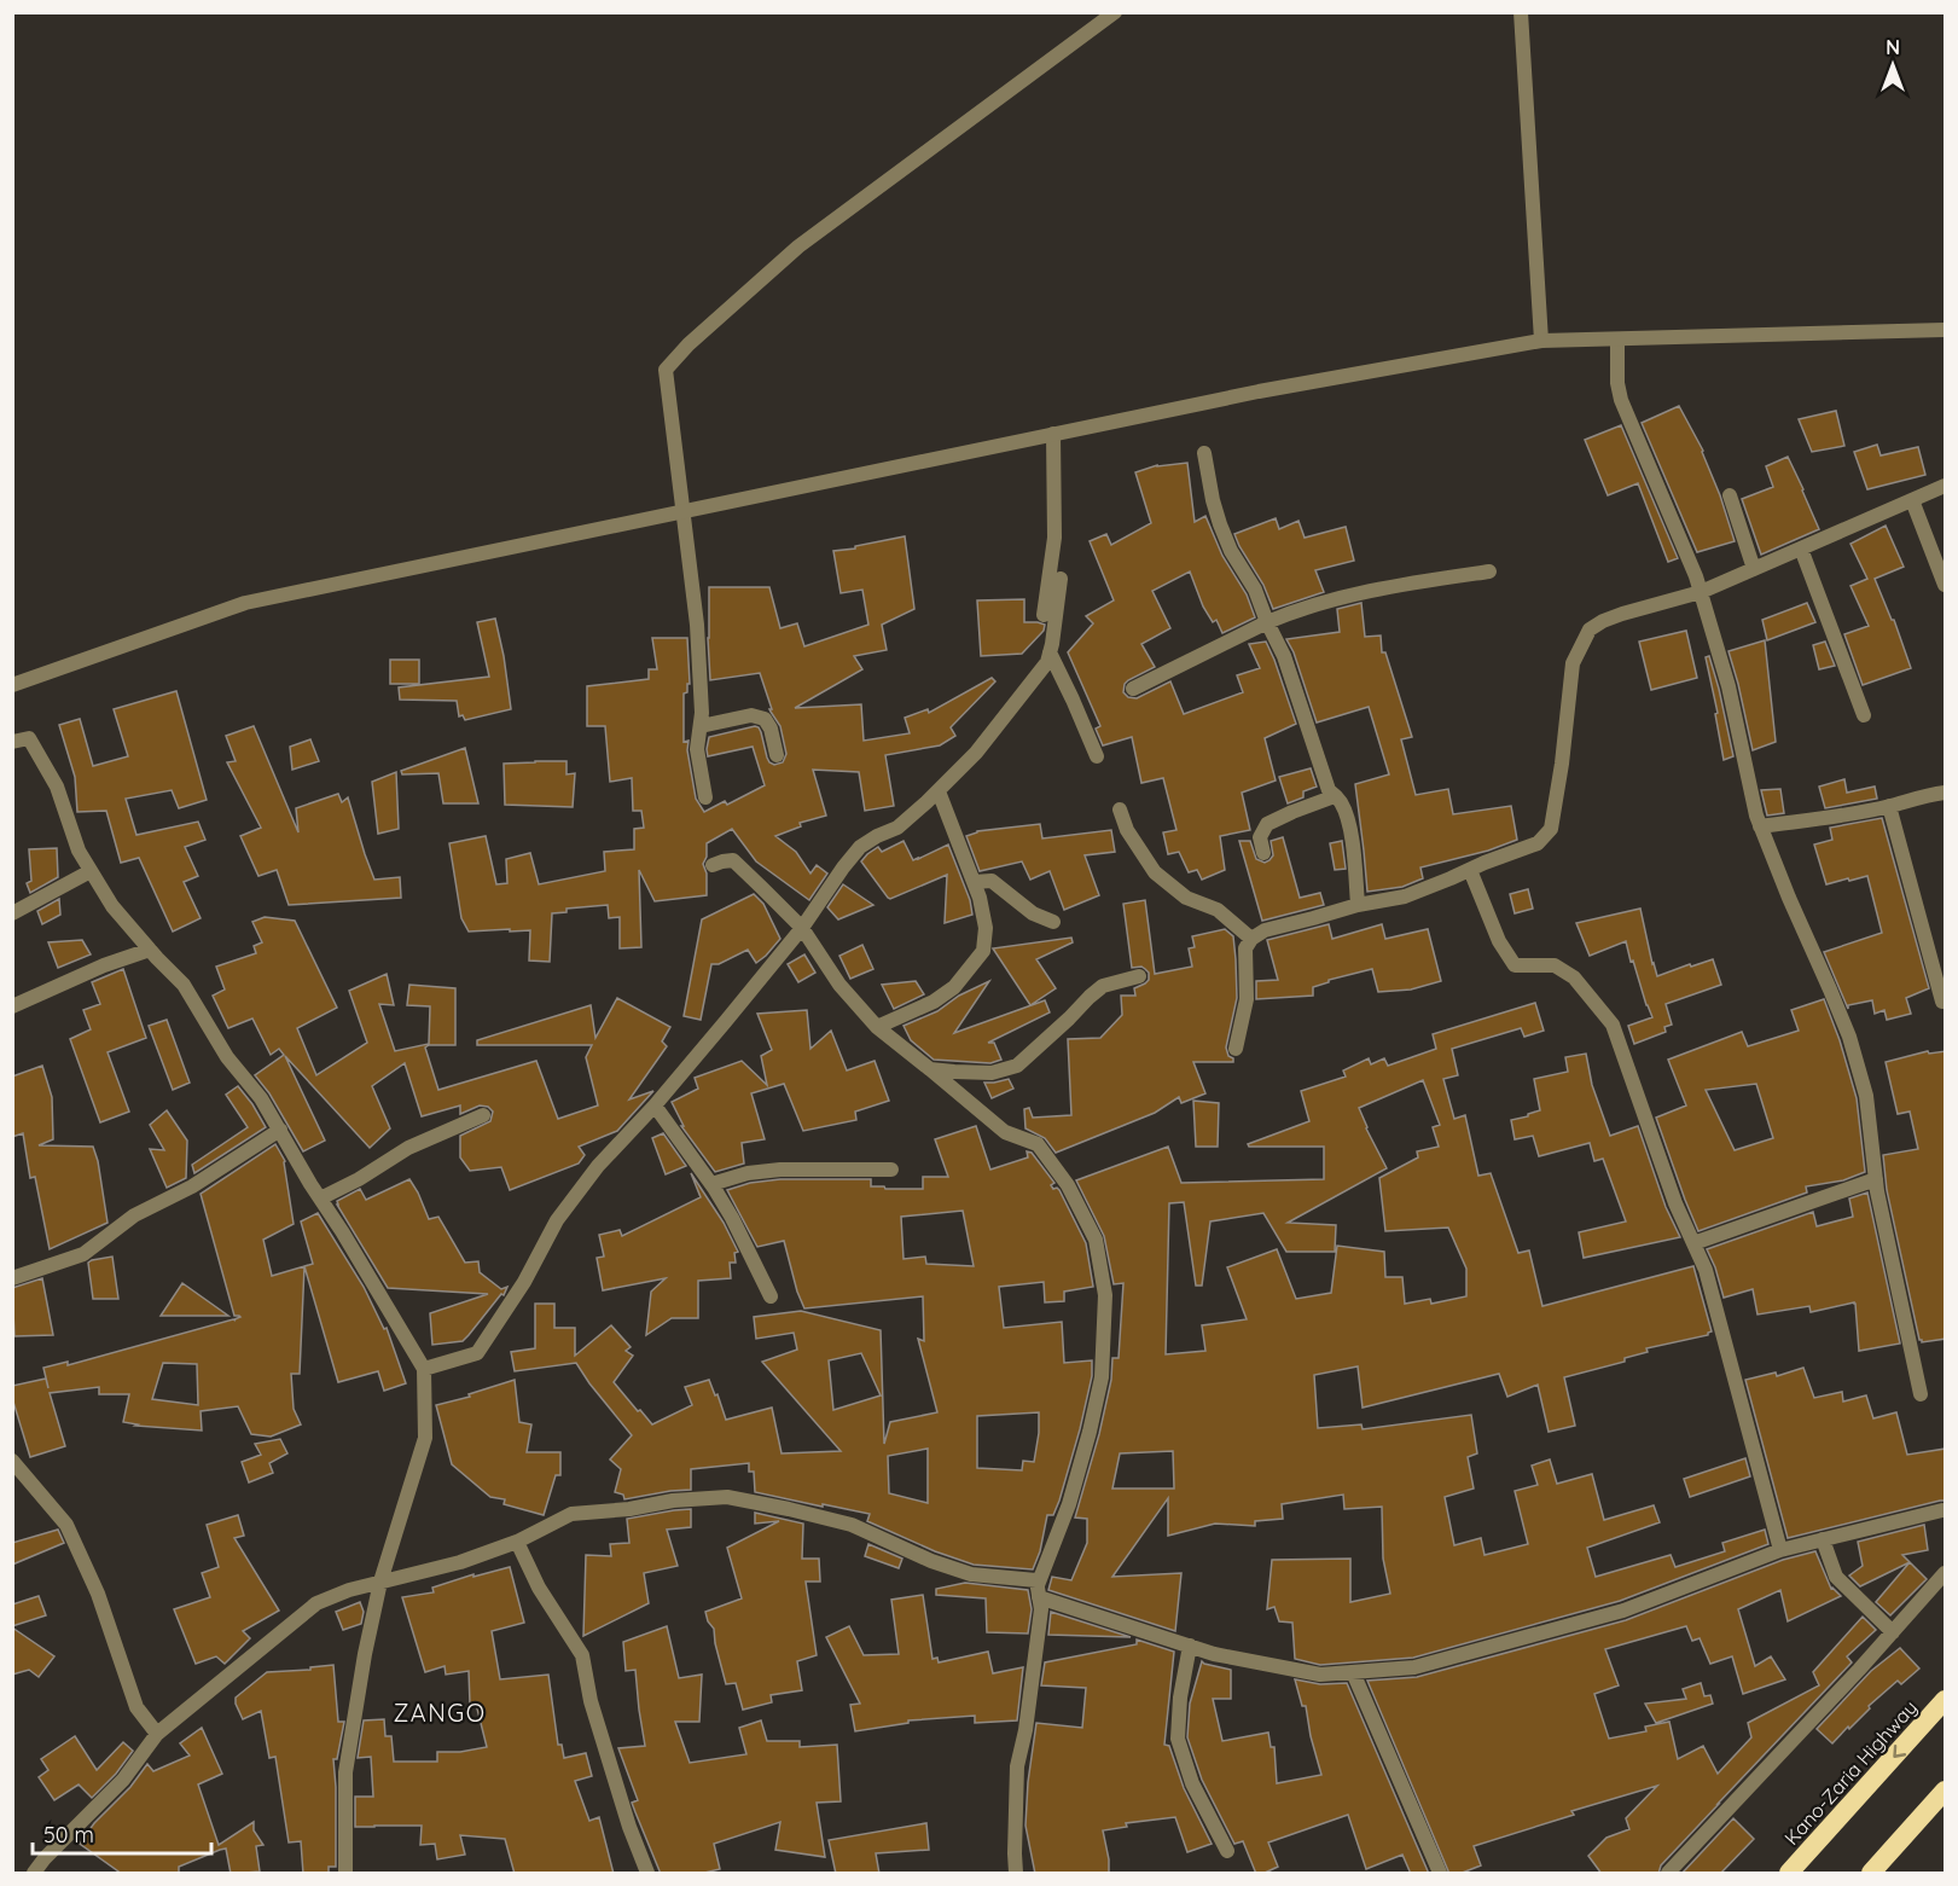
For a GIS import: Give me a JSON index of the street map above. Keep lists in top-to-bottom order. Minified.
{"streets":{"highway":["Kano-Zaria Highway"]},"districts":["ZANGO"],"scale_bar":"50 m","north":"top"}
